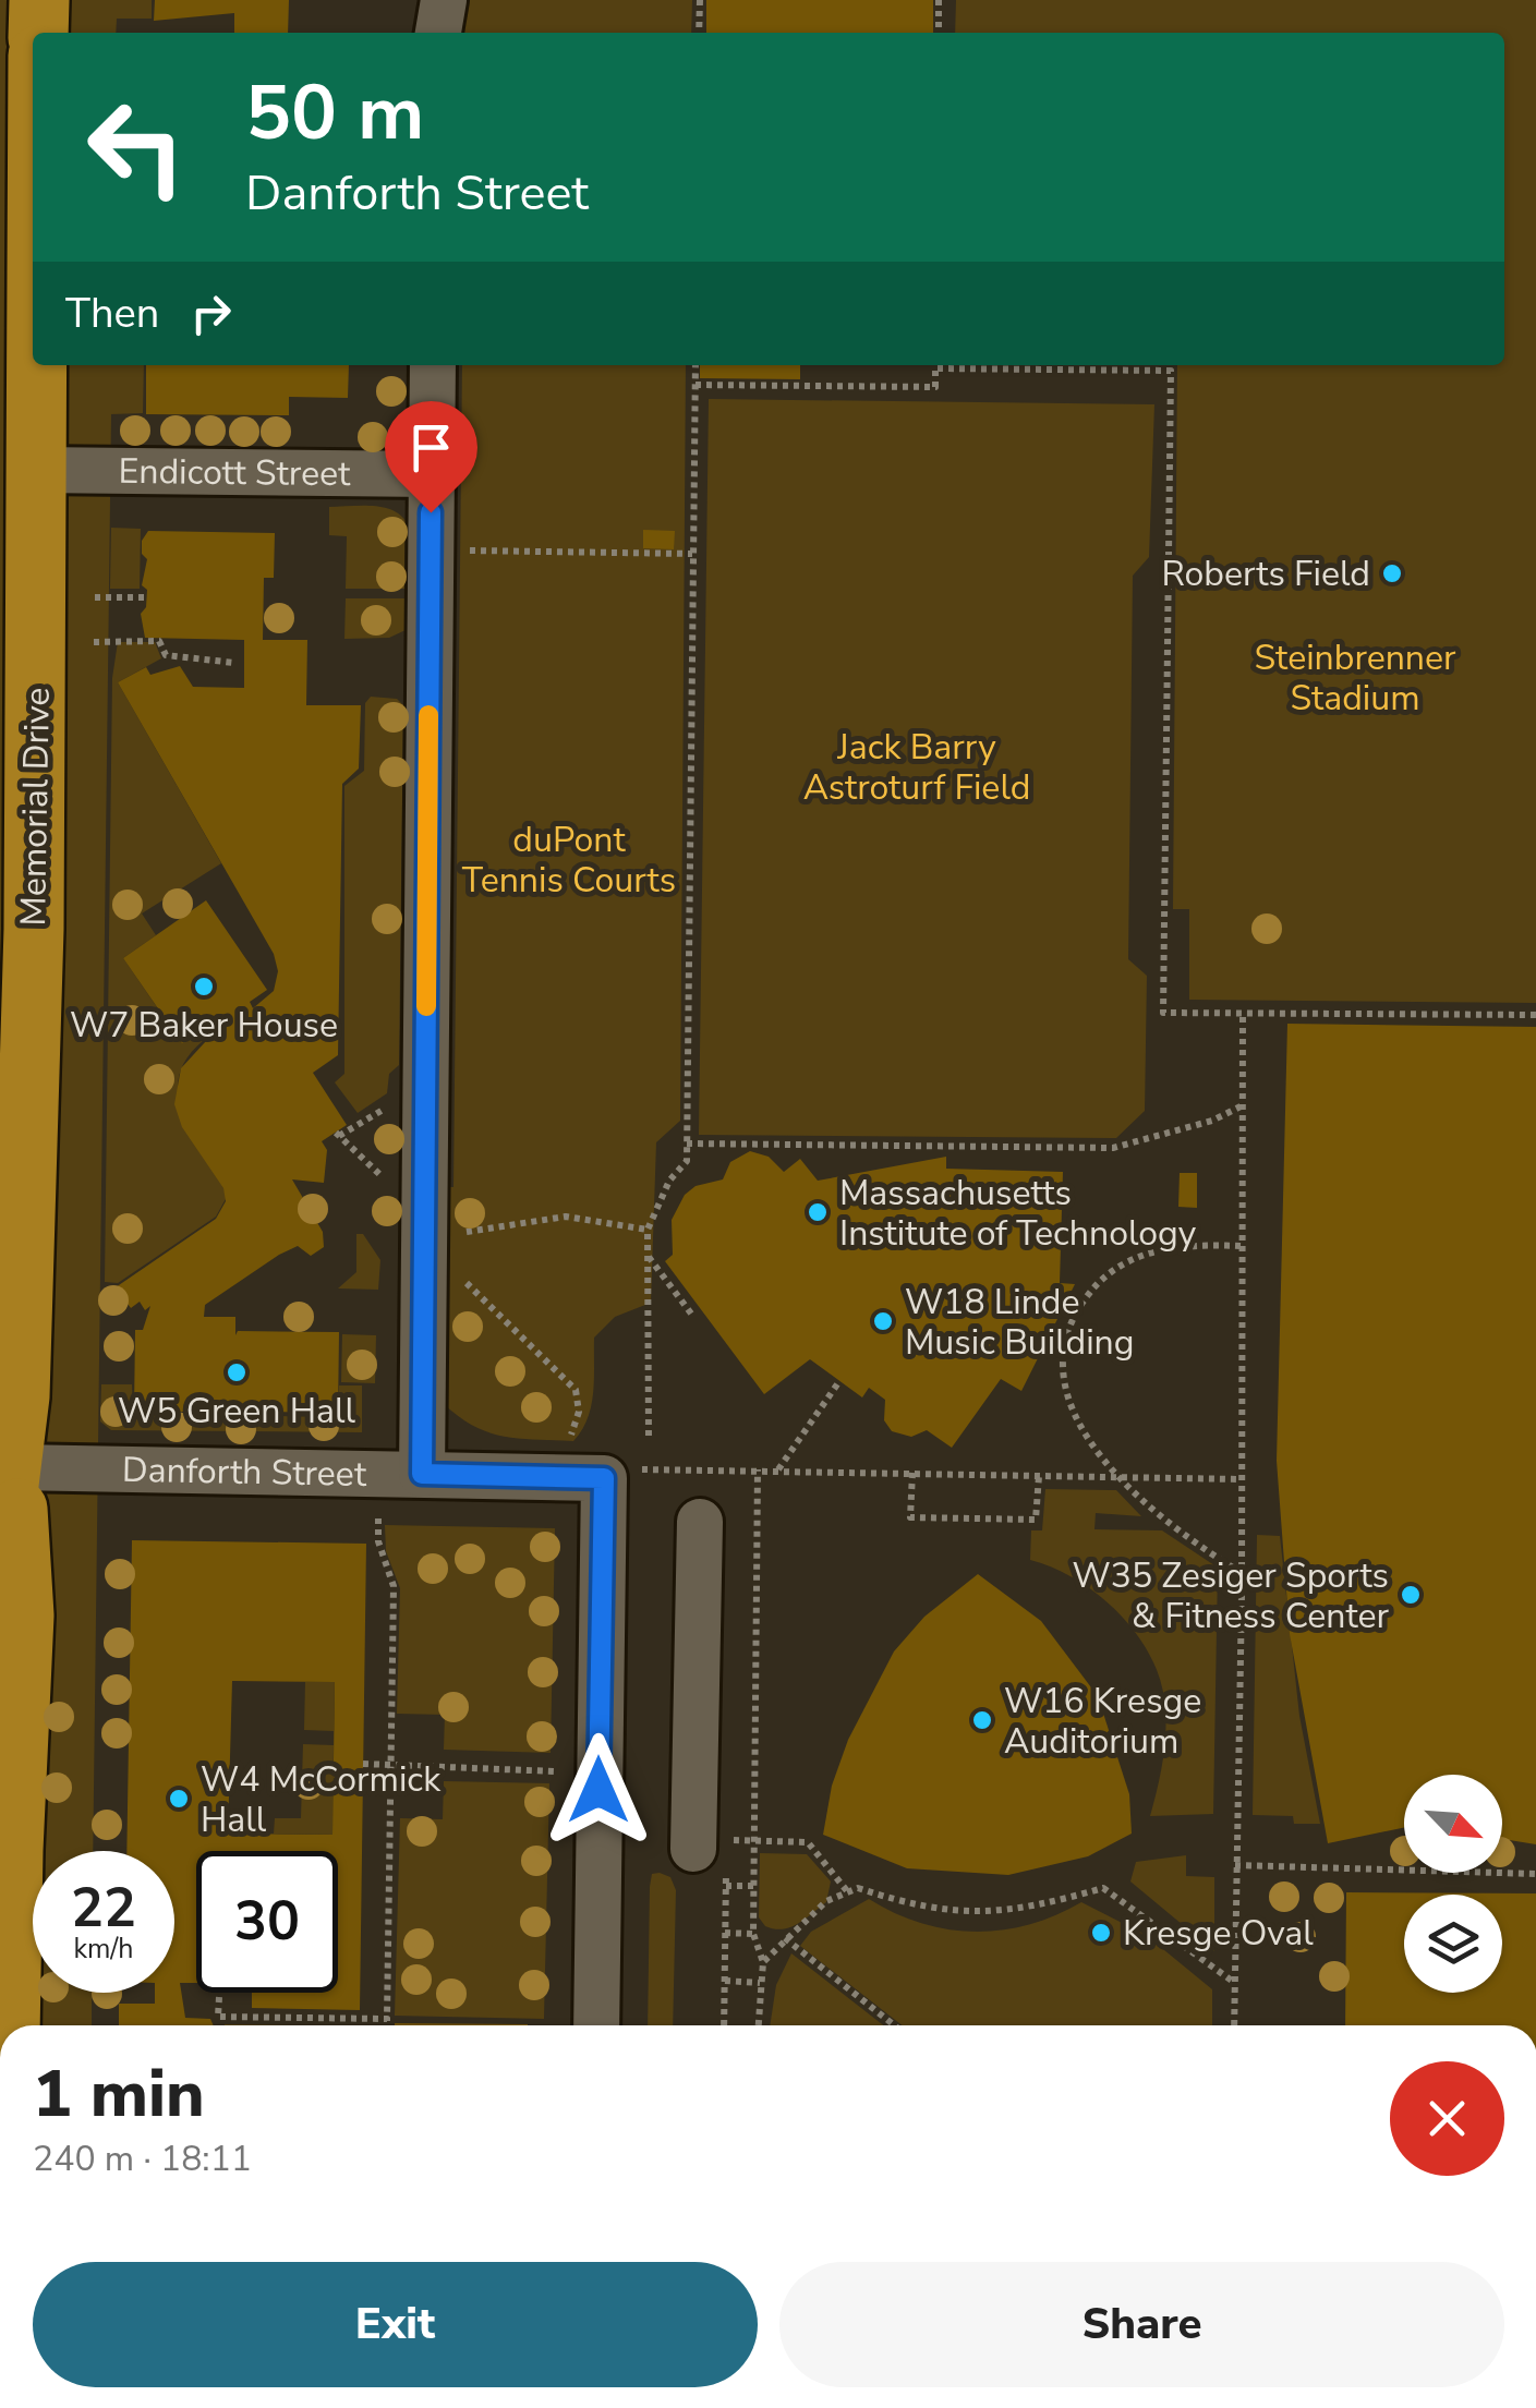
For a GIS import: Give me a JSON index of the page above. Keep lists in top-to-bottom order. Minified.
{"streets":{"highway":["Memorial Drive"],"street":["Endicott Street","Danforth Street"]},"crossings":[["Endicott Street","Memorial Drive"],["Memorial Drive","Danforth Street"]],"parks":["Steinbrenner Stadium","Jack Barry Astroturf Field","duPont Tennis Courts"],"places":["Roberts Field","W7 Baker House","Massachusetts Institute of Technology","W18 Linde Music Building","W5 Green Hall","W35 Zesiger Sports & Fitness Center","W16 Kresge Auditorium","W4 McCormick Hall","Kresge Oval"],"north":"bottom right","page":{"turn":["50 m","Danforth Street"],"then":"Then","speed":"22 km/h","limit":"30","heading":["1 min","240 m · 18:11"],"buttons":["Exit","Share"]}}
